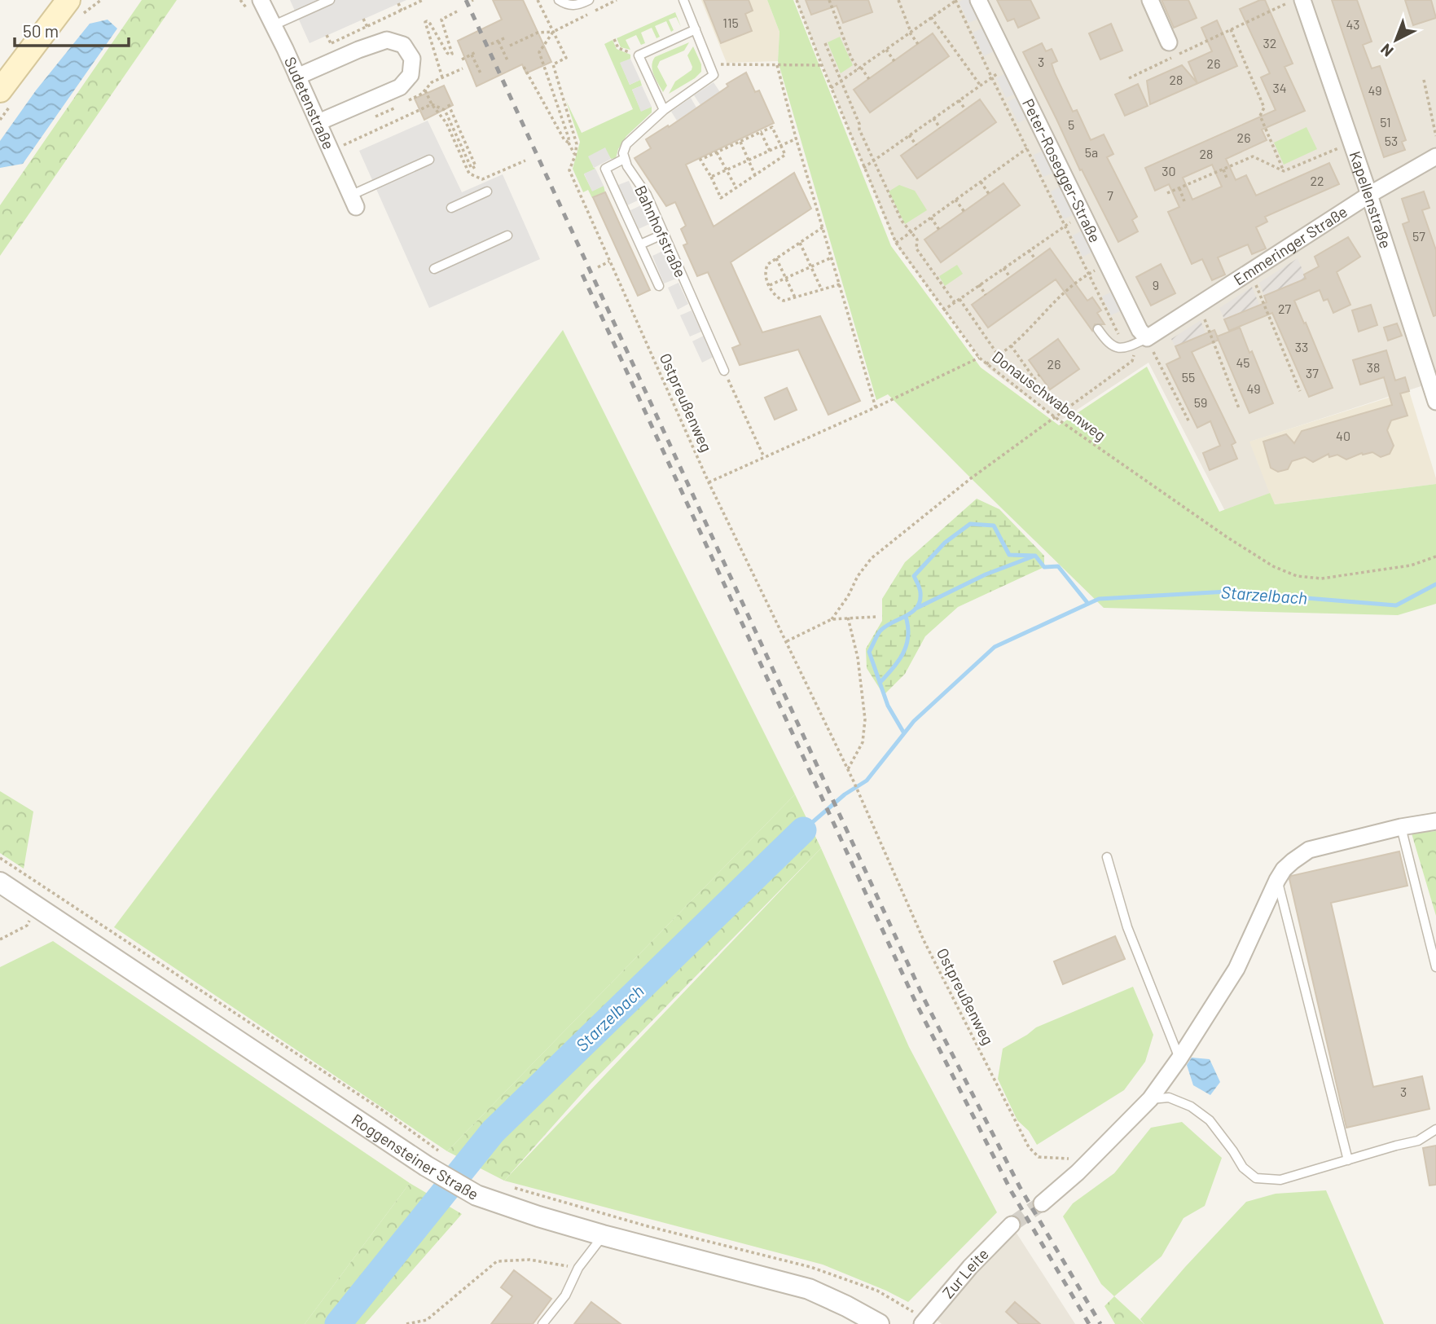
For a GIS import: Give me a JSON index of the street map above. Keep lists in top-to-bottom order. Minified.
{"streets":{"street":["Sudetenstraße","Peter-Rosegger-Straße","Kapellenstraße","Emmeringer Straße","Roggensteiner Straße","Zur Leite"],"lane":["Bahnhofstraße"],"path":["Donauschwabenweg","Ostpreußenweg"]},"crossings":[["Peter-Rosegger-Straße","Emmeringer Straße"],["Kapellenstraße","Emmeringer Straße"]],"water":["Starzelbach"],"house_numbers":["115","43","32","3","26","28","34","49","51","5","26","53","5a","28","30","22","7","57","9","27","33","45","26","38","37","55","49","59","40","3"],"scale_bar":"50 m","north":"bottom left"}
